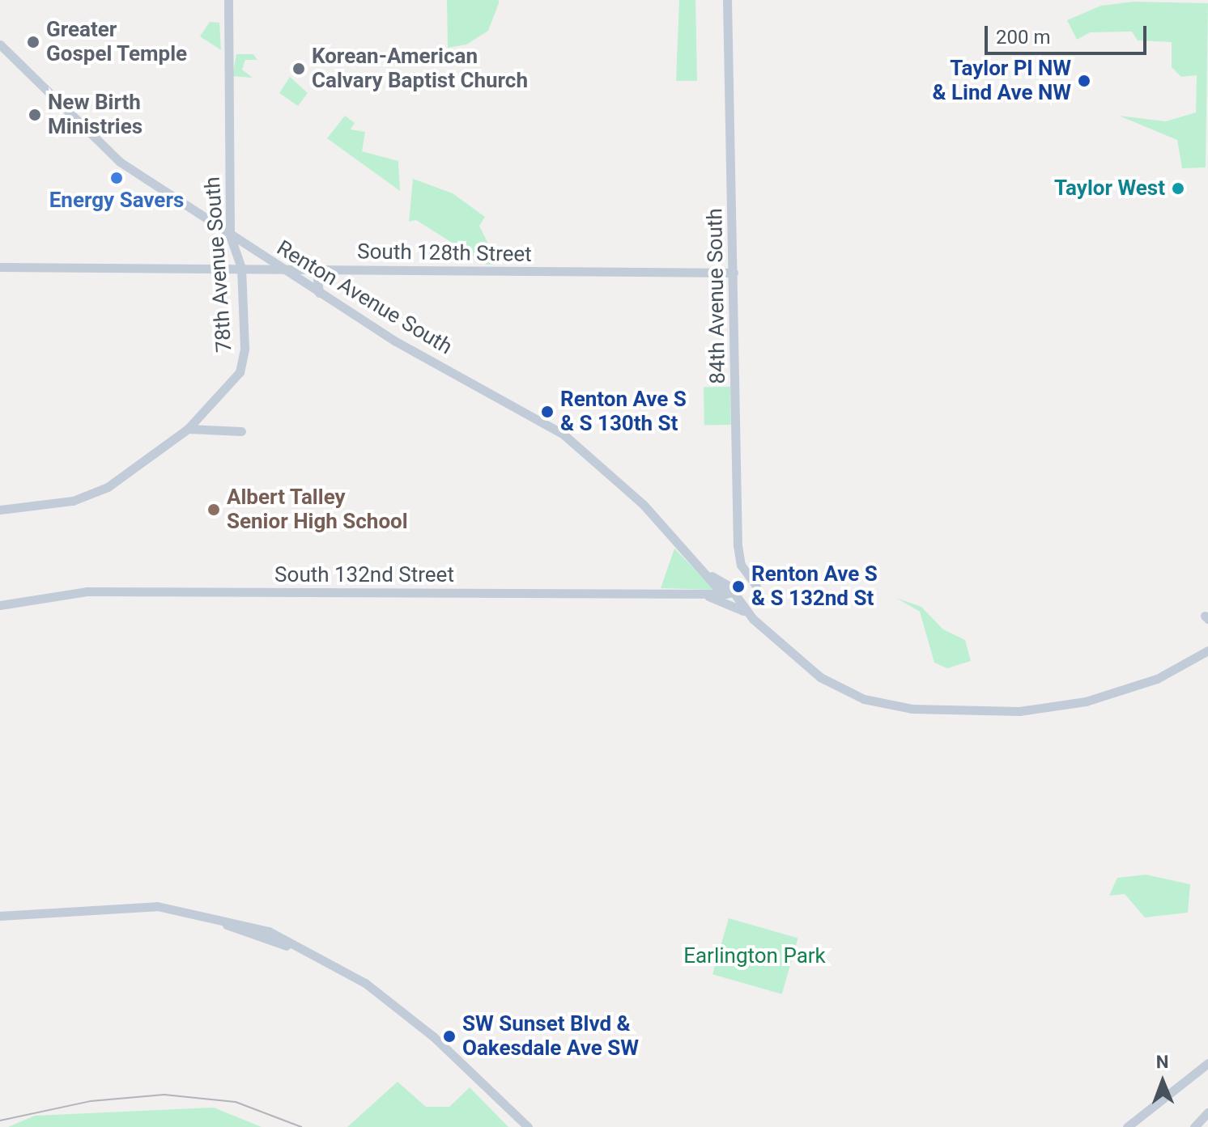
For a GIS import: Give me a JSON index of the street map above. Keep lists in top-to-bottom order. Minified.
{"streets":{"street":["South 128th Street","78th Avenue South","84th Avenue South","Renton Avenue South","South 132nd Street"]},"crossings":[["South 128th Street","78th Avenue South"],["South 128th Street","84th Avenue South"],["South 128th Street","Renton Avenue South"],["78th Avenue South","Renton Avenue South"],["Renton Avenue South","South 132nd Street"]],"parks":["Earlington Park"],"places":["Greater Gospel Temple","Korean-American Calvary Baptist Church","Taylor Pl NW & Lind Ave NW","New Birth Ministries","Energy Savers","Taylor West","Renton Ave S & S 130th St","Albert Talley Senior High School","Renton Ave S & S 132nd St","SW Sunset Blvd & Oakesdale Ave SW"],"scale_bar":"200 m","north":"top"}
